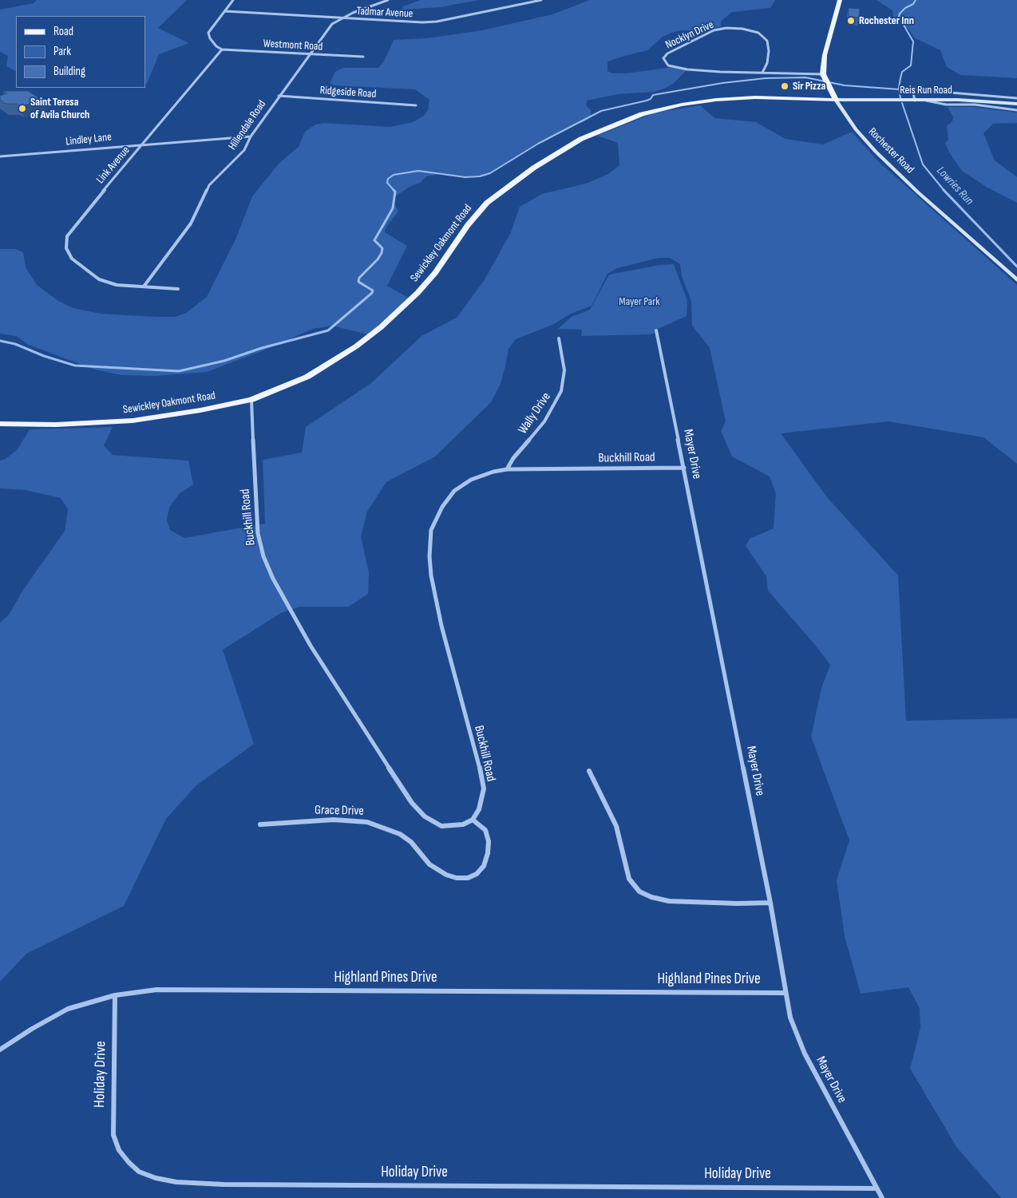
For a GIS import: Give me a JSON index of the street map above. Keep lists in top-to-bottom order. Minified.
{"streets":{"main road":["Rochester Road","Sewickley Oakmont Road"],"street":["Tadmar Avenue","Nocklyn Drive","Westmont Road","Reis Run Road","Ridgeside Road","Hillendale Road","Lindley Lane","Link Avenue","Wally Drive","Mayer Drive","Buckhill Road","Grace Drive","Highland Pines Drive","Holiday Drive"]},"crossings":[["Tadmar Avenue","Hillendale Road"],["Nocklyn Drive","Rochester Road"],["Westmont Road","Hillendale Road"],["Westmont Road","Link Avenue"],["Reis Run Road","Rochester Road"],["Reis Run Road","Sewickley Oakmont Road"],["Ridgeside Road","Hillendale Road"],["Hillendale Road","Lindley Lane"],["Hillendale Road","Link Avenue"],["Lindley Lane","Link Avenue"],["Rochester Road","Sewickley Oakmont Road"],["Sewickley Oakmont Road","Buckhill Road"],["Wally Drive","Buckhill Road"],["Mayer Drive","Buckhill Road"],["Mayer Drive","Highland Pines Drive"],["Mayer Drive","Holiday Drive"],["Buckhill Road","Grace Drive"],["Highland Pines Drive","Holiday Drive"]],"water":["Lowries Run"],"parks":["Mayer Park"],"places":["Rochester Inn","Sir Pizza","Saint Teresa of Avila Church"],"legend":["Road","Park","Building"]}
